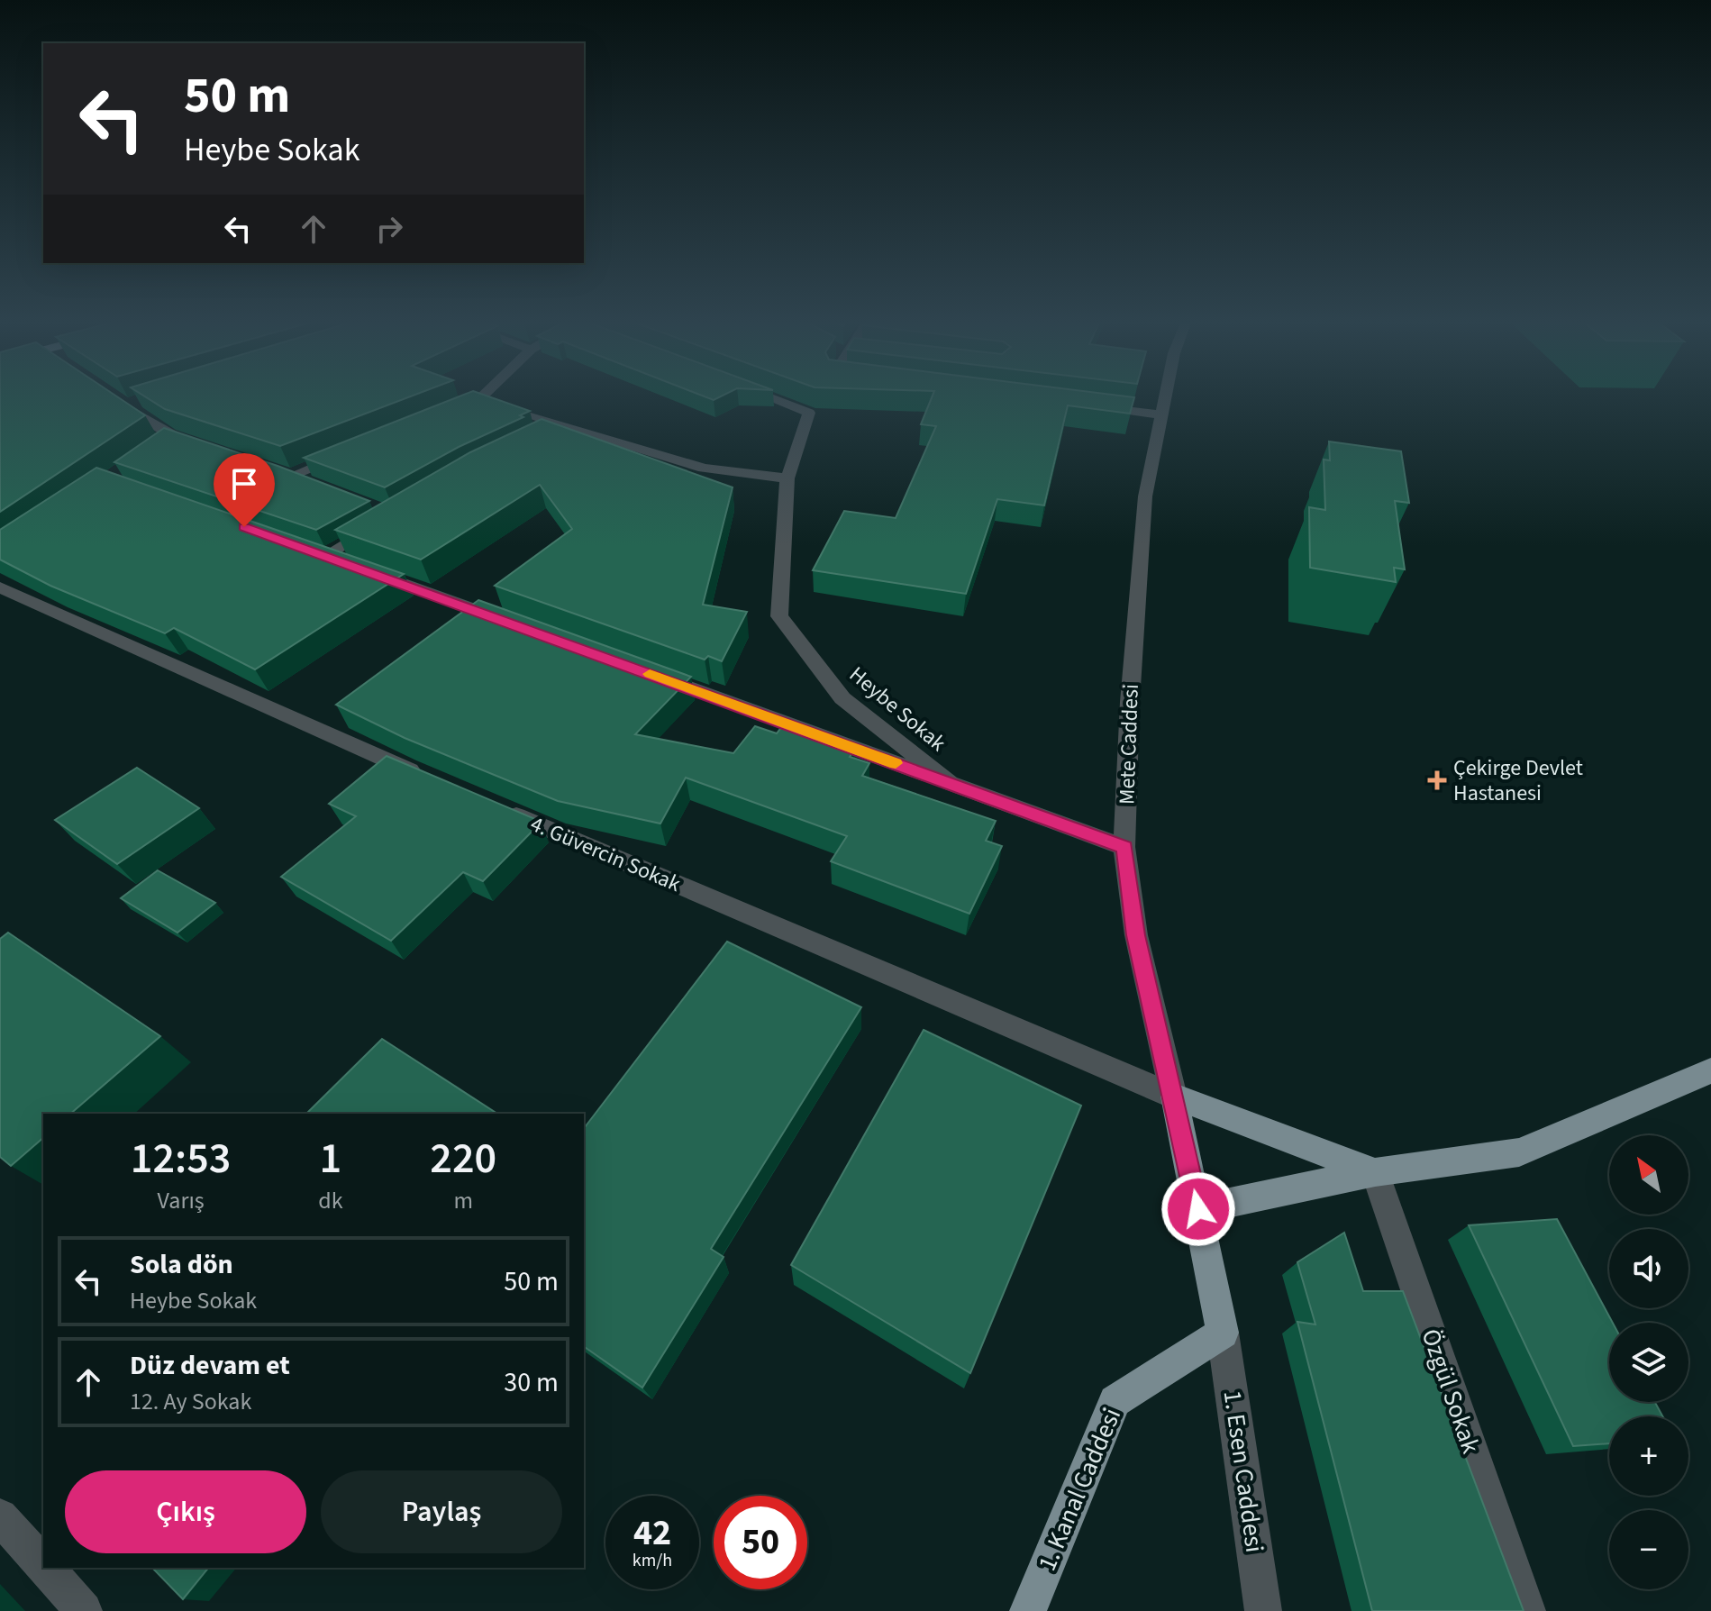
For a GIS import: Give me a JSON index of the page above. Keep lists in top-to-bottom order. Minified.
{"streets":{"main road":["Mete Caddesi","1. Kanal Caddesi"],"street":["Heybe Sokak","4. Güvercin Sokak","Özgül Sokak","1. Esen Caddesi"]},"crossings":[["Heybe Sokak","Mete Caddesi"],["Mete Caddesi","4. Güvercin Sokak"],["1. Esen Caddesi","1. Kanal Caddesi"]],"places":{"health":["Çekirge Devlet Hastanesi"]},"north":"top left","page":{"turn":["50 m","Heybe Sokak"],"eta":["12:53","Varış","1","dk","220","m"],"map_buttons":["+","−"],"list":[{"name":"Sola dön","note":"Heybe Sokak","value":"50 m"},{"name":"Düz devam et","note":"12. Ay Sokak","value":"30 m"}],"buttons":["Çıkış","Paylaş"],"speed":"42 km/h","limit":"50"}}
